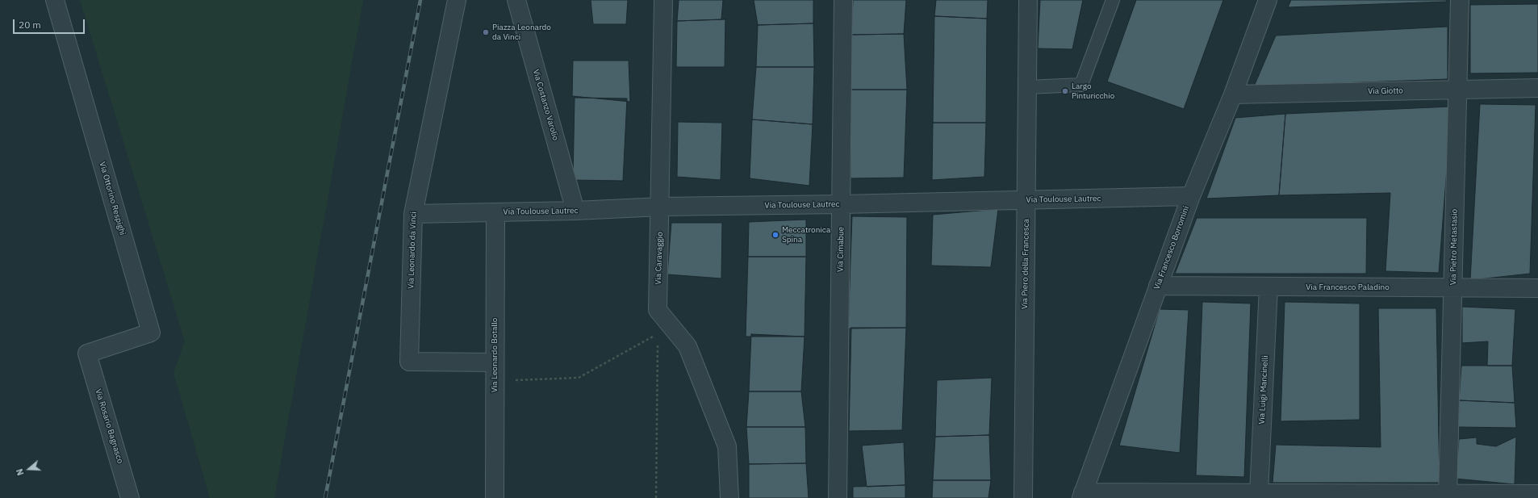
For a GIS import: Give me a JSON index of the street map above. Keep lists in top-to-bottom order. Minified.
{"streets":{"street":["Via Giotto","Via Costanzo Varolio","Via Ottorino Respighi","Via Toulouse Lautrec","Via Pietro Metastasio","Via Francesco Borromini","Via Cimabue","Via Leonardo da Vinci","Via Caravaggio","Via Piero della Francesca","Via Francesco Paladino","Via Leonardo Botallo","Via Luigi Mancinelli","Via Rosario Bagnasco"]},"crossings":[["Via Giotto","Via Pietro Metastasio"],["Via Giotto","Via Francesco Borromini"],["Via Costanzo Varolio","Via Toulouse Lautrec"],["Via Ottorino Respighi","Via Rosario Bagnasco"],["Via Toulouse Lautrec","Via Francesco Borromini"],["Via Toulouse Lautrec","Via Cimabue"],["Via Toulouse Lautrec","Via Leonardo da Vinci"],["Via Toulouse Lautrec","Via Caravaggio"],["Via Toulouse Lautrec","Via Piero della Francesca"],["Via Toulouse Lautrec","Via Leonardo Botallo"],["Via Pietro Metastasio","Via Francesco Paladino"],["Via Francesco Borromini","Via Francesco Paladino"],["Via Leonardo da Vinci","Via Leonardo Botallo"],["Via Francesco Paladino","Via Luigi Mancinelli"]],"places":["Piazza Leonardo da Vinci","Largo Pinturicchio","Meccatronica Spina"],"scale_bar":"20 m","north":"left"}
